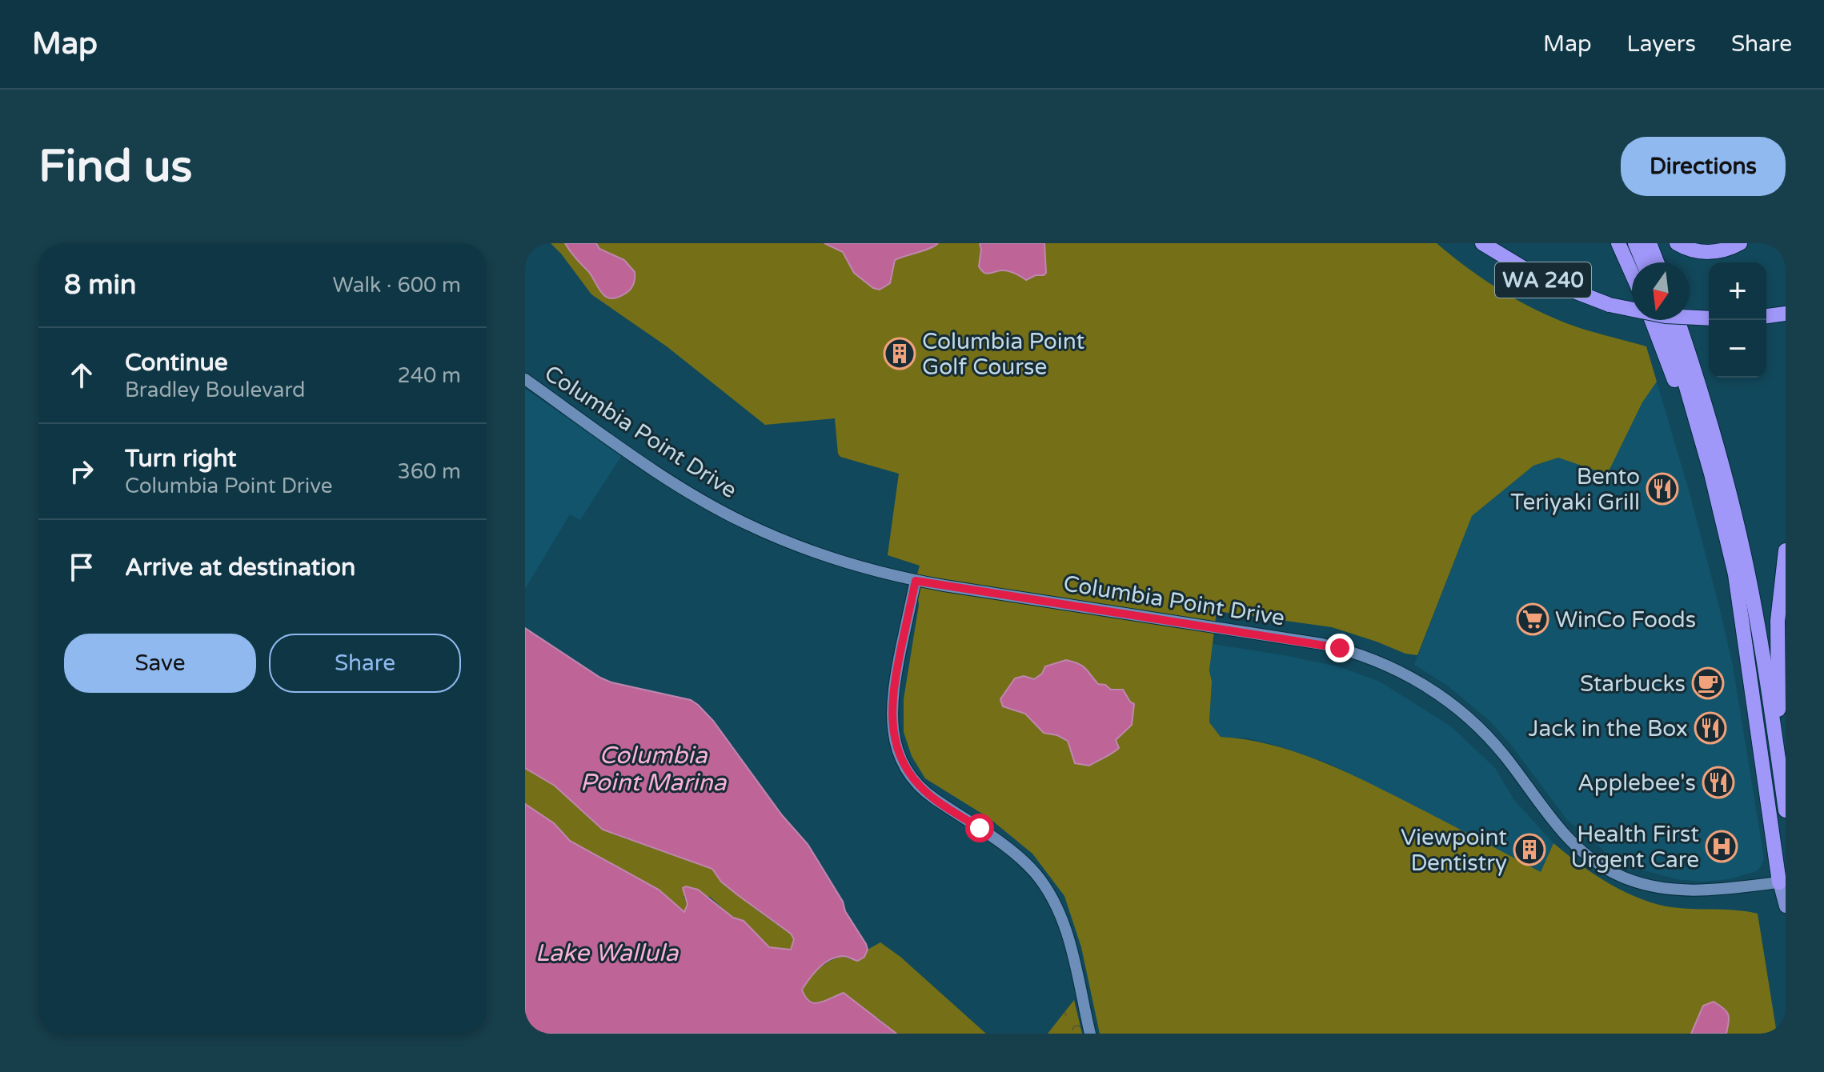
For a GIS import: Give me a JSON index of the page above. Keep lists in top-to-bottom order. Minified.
{"streets":{"highway":["WA 240"],"street":["Columbia Point Drive"]},"water":["Columbia Point Marina","Lake Wallula"],"places":{"building":["Columbia Point Golf Course","Viewpoint Dentistry"],"restaurant":["Bento Teriyaki Grill","Jack in the Box","Applebee's"],"supermarket":["WinCo Foods"],"cafe":["Starbucks"],"hospital":["Health First Urgent Care"]},"north":"bottom","page":{"header":"Map","nav":["Map","Layers","Share"],"buttons":["Directions",["Save","Share"]],"title":"Find us","heading":["8 min","Walk · 600 m"],"map_buttons":["+","−"],"list":[["Continue","Bradley Boulevard","240 m"],["Turn right","Columbia Point Drive","360 m"],"Arrive at destination"]}}
